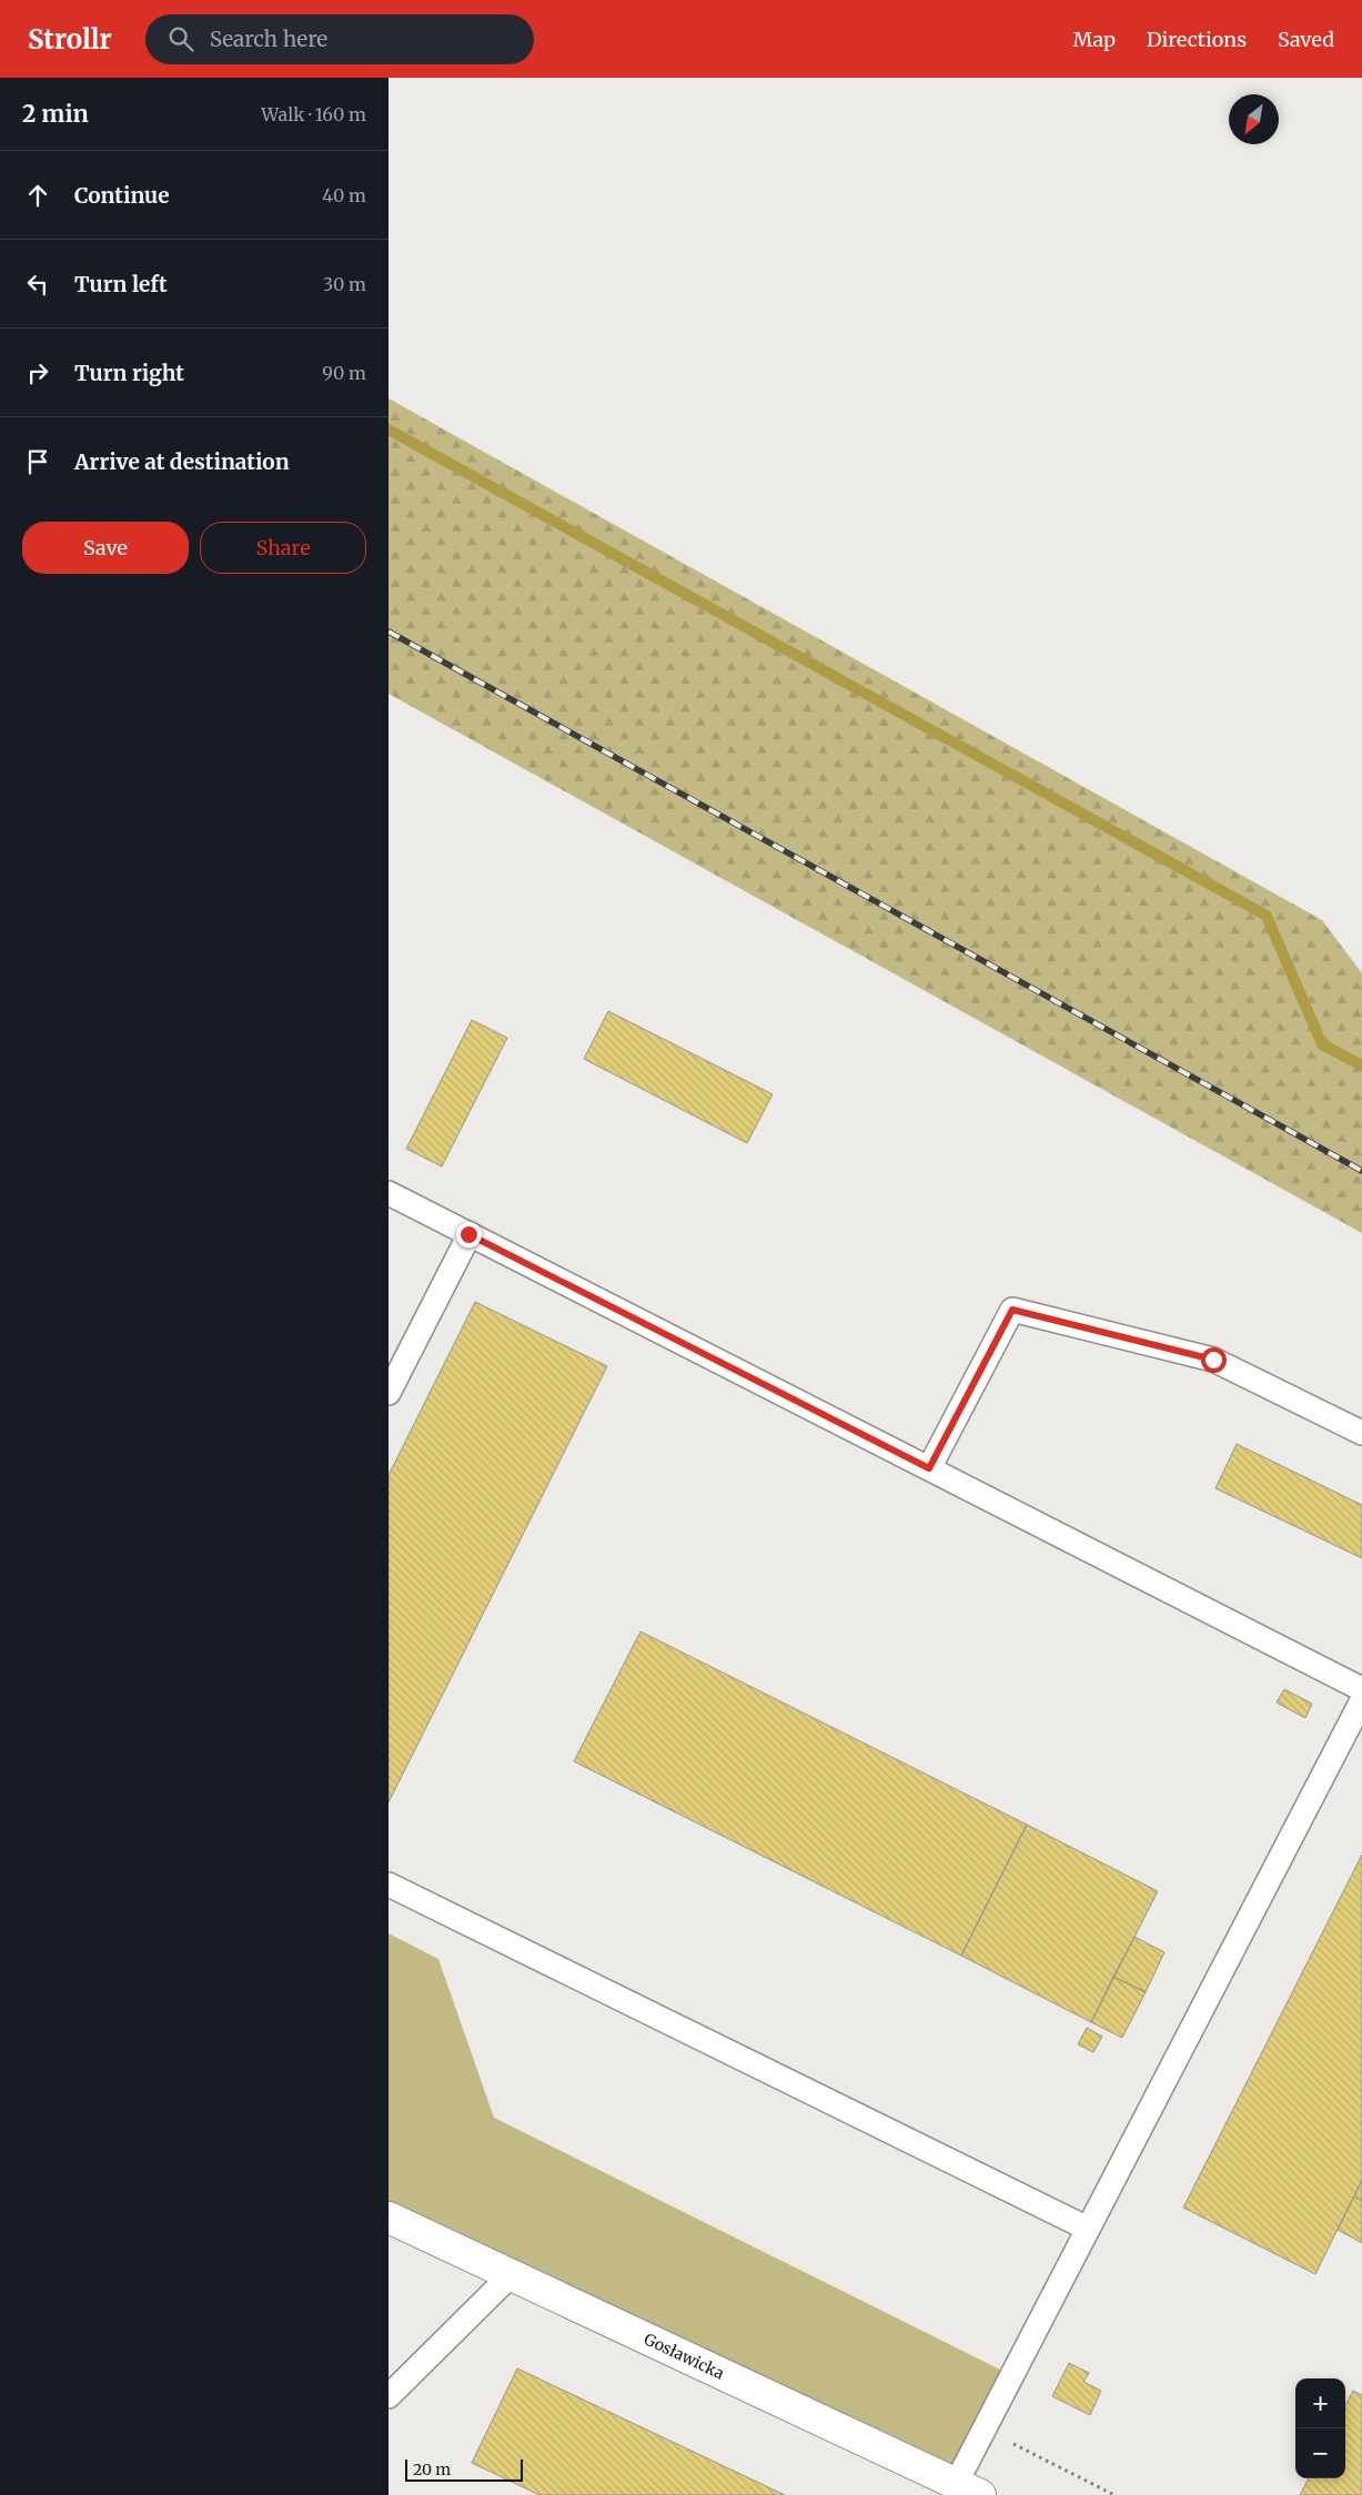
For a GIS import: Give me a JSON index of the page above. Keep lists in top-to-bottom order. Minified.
{"streets":{"street":["Gosławicka"]},"scale_bar":"20 m","north":"bottom left","page":{"header":"Strollr","search":"Search here","nav":["Map","Directions","Saved"],"heading":["2 min","Walk · 160 m"],"list":[["Continue","40 m"],["Turn left","30 m"],["Turn right","90 m"],"Arrive at destination"],"buttons":["Save","Share"],"map_buttons":["+","−"],"scale":"20 m"}}
